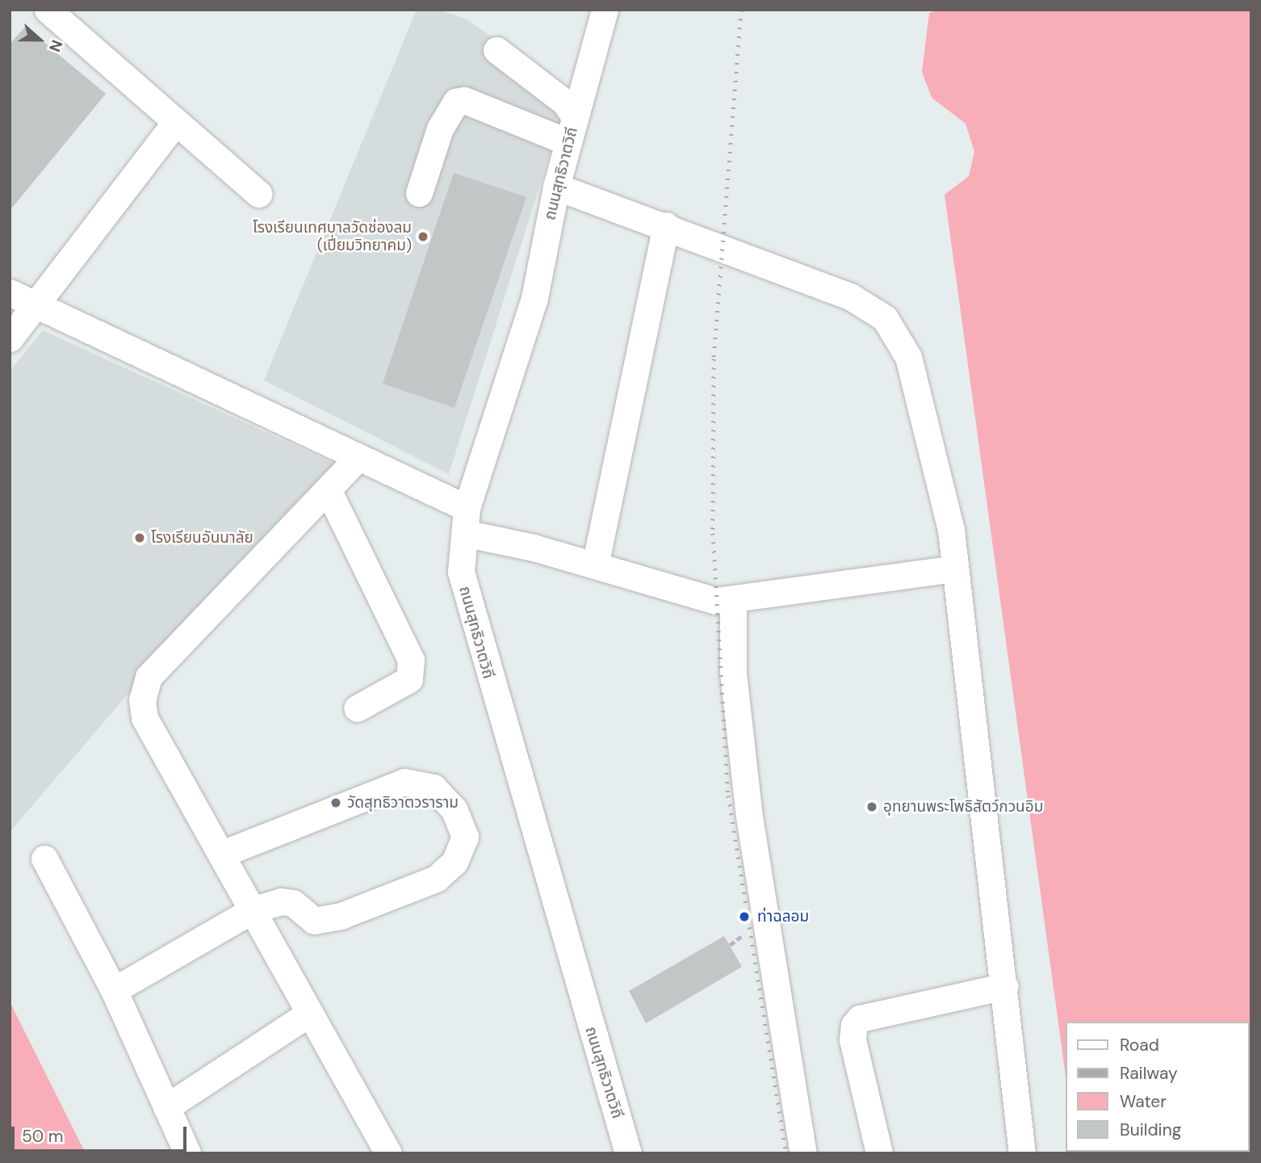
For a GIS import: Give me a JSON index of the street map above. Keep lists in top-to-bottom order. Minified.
{"streets":{"street":["ถนนสุทธิวาตวิถี"]},"places":["โรงเรียนเทศบาลวัดช่องลม (เปี่ยมวิทยาคม)","โรงเรียนอันนาลัย","วัดสุทธิวาตวราราม","อุทยานพระโพธิสัตว์กวนอิม","ท่าฉลอม"],"legend":["Road","Railway","Water","Building"],"scale_bar":"50 m","north":"right"}
